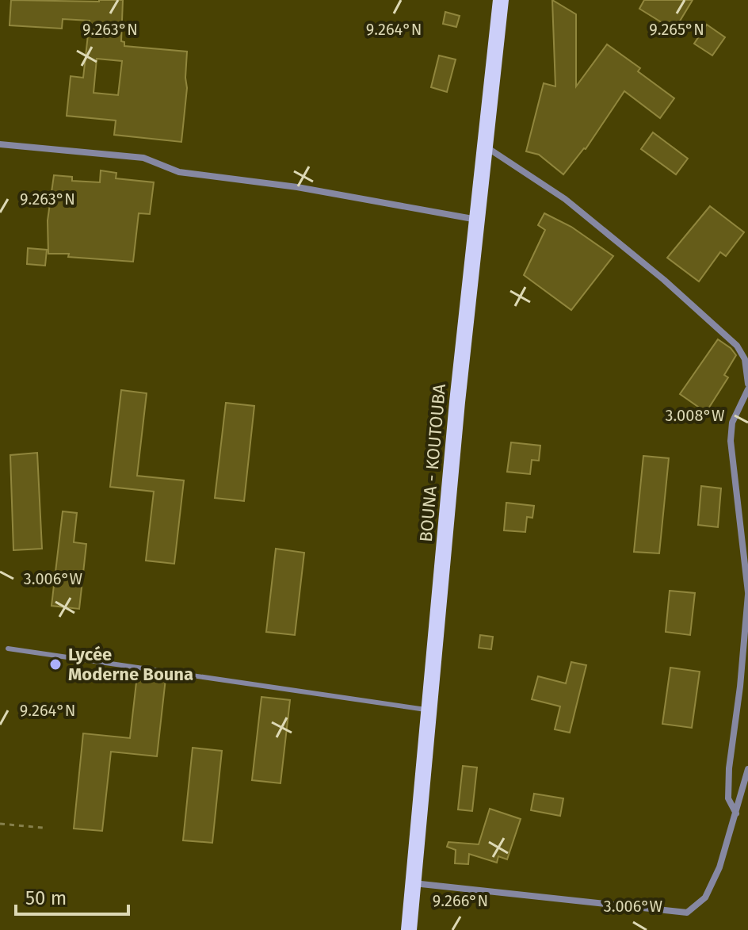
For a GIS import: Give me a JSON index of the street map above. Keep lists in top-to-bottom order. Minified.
{"streets":{"main road":["BOUNA - KOUTOUBA"]},"places":["Lycée Moderne Bouna"],"scale_bar":"50 m","coordinates":["9.263°N","9.264°N","9.265°N","3.008°W","3.006°W","9.266°N"]}
